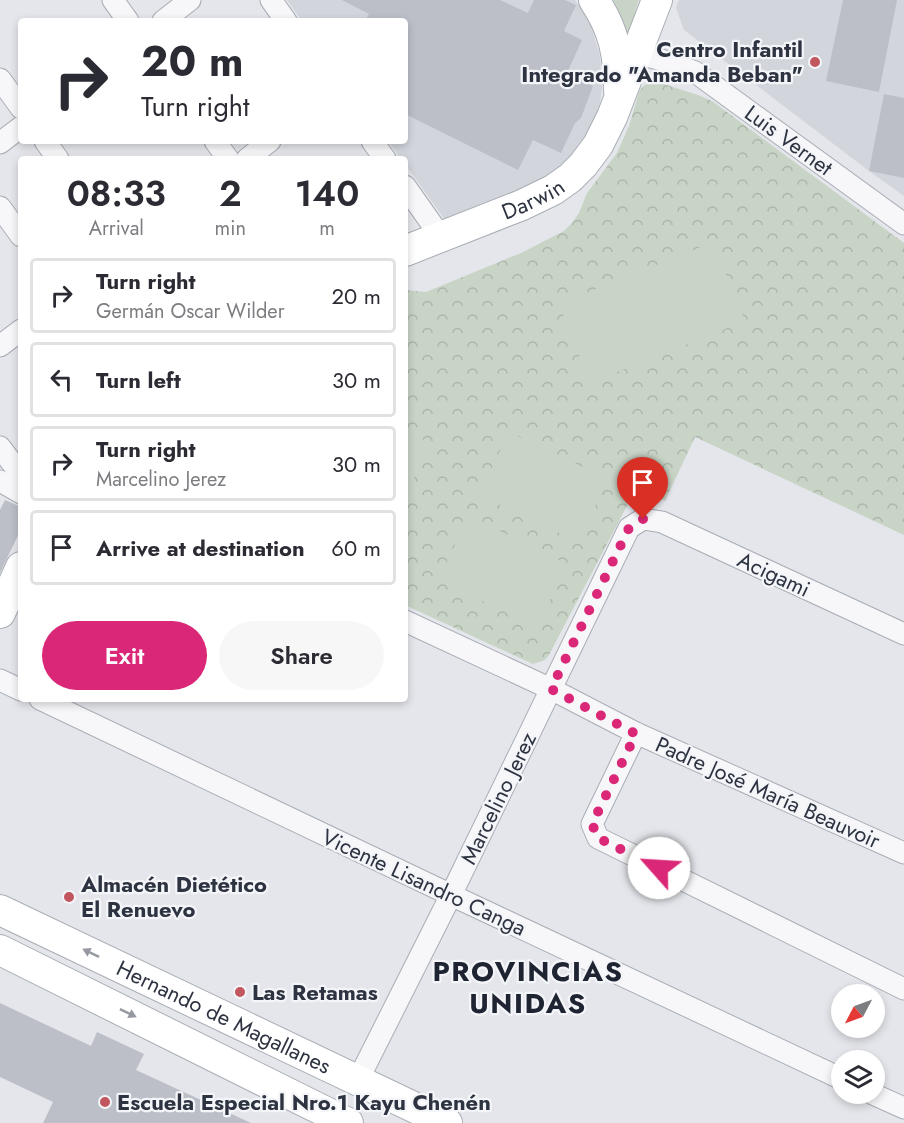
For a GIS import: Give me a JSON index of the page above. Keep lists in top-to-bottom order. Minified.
{"streets":{"main road":["Darwin","Hernando de Magallanes"],"street":["Luis Vernet","Acigami","Padre José María Beauvoir","Marcelino Jerez","Vicente Lisandro Canga"]},"crossings":[["Luis Vernet","Darwin"],["Acigami","Marcelino Jerez"],["Padre José María Beauvoir","Marcelino Jerez"],["Marcelino Jerez","Vicente Lisandro Canga"],["Marcelino Jerez","Hernando de Magallanes"]],"districts":["PROVINCIAS UNIDAS"],"places":["Centro Infantil Integrado \"Amanda Beban\"","Almacén Dietético El Renuevo","Las Retamas","Escuela Especial Nro.1 Kayu Chenén"],"north":"bottom left","page":{"turn":["20 m","Turn right"],"eta":["08:33","Arrival","2","min","140","m"],"list":[{"name":"Turn right","note":"Germán Oscar Wilder","value":"20 m"},{"name":"Turn left","value":"30 m"},{"name":"Turn right","note":"Marcelino Jerez","value":"30 m"},{"name":"Arrive at destination","value":"60 m"}],"buttons":["Exit","Share"]}}
